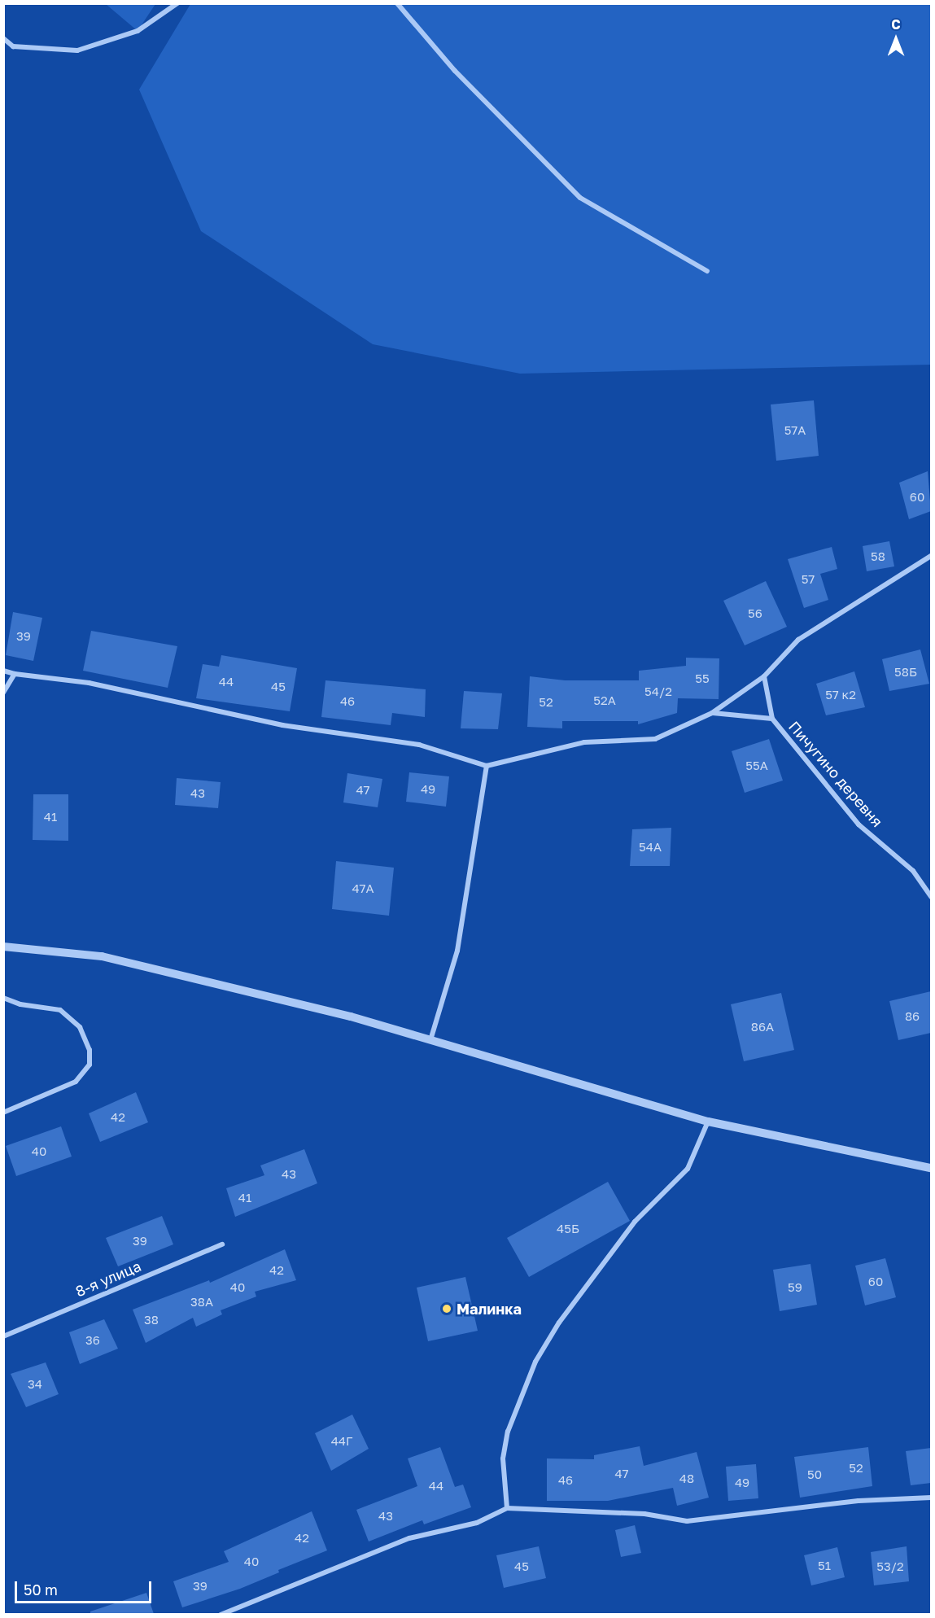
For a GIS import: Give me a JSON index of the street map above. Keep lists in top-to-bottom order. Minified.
{"streets":{"street":["Пичугино деревня","8-я улица"]},"places":["Малинка"],"house_numbers":["57А","60","58","57","56","39","58Б","55","44","45","54/2","57 к2","52А","46","52","55А","49","47","43","41","54А","47А","86","86А","42","40","43","41","45Б","39","42","60","40","59","38А","38","36","34","44Г","52","47","50","48","46","49","44","43","42","40","51","45","53/2","39"],"scale_bar":"50 m","north":"top"}
